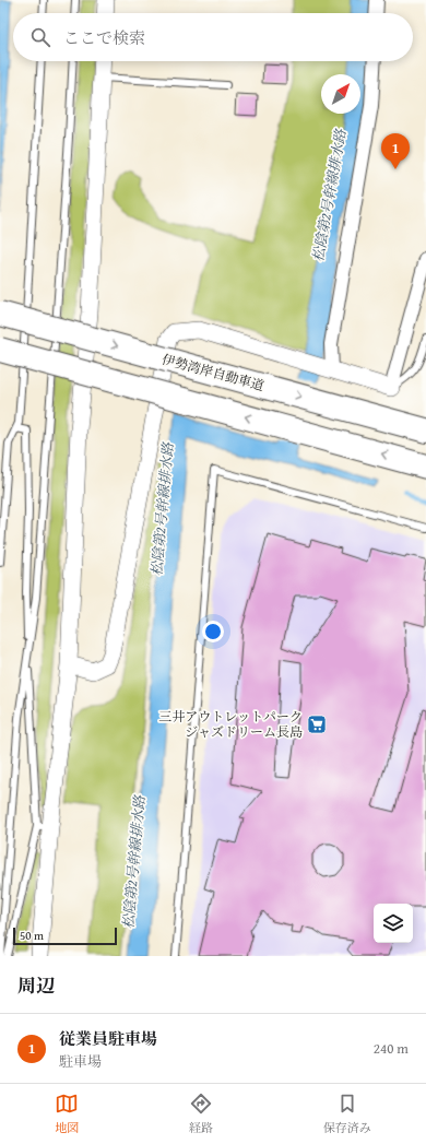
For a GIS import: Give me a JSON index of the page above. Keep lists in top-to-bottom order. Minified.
{"streets":{"highway":["伊勢湾岸自動車道"]},"water":["松陰第2号幹線排水路"],"places":{"supermarket":["三井アウトレットパーク ジャズドリーム長島"]},"scale_bar":"50 m","north":"top right","page":{"search":"ここで検索","pins":"1","scale":"50 m","heading":"周辺","list":[{"mark":"1","name":"従業員駐車場","note":"駐車場","value":"240 m"}],"nav":["地図","経路","保存済み"]}}
